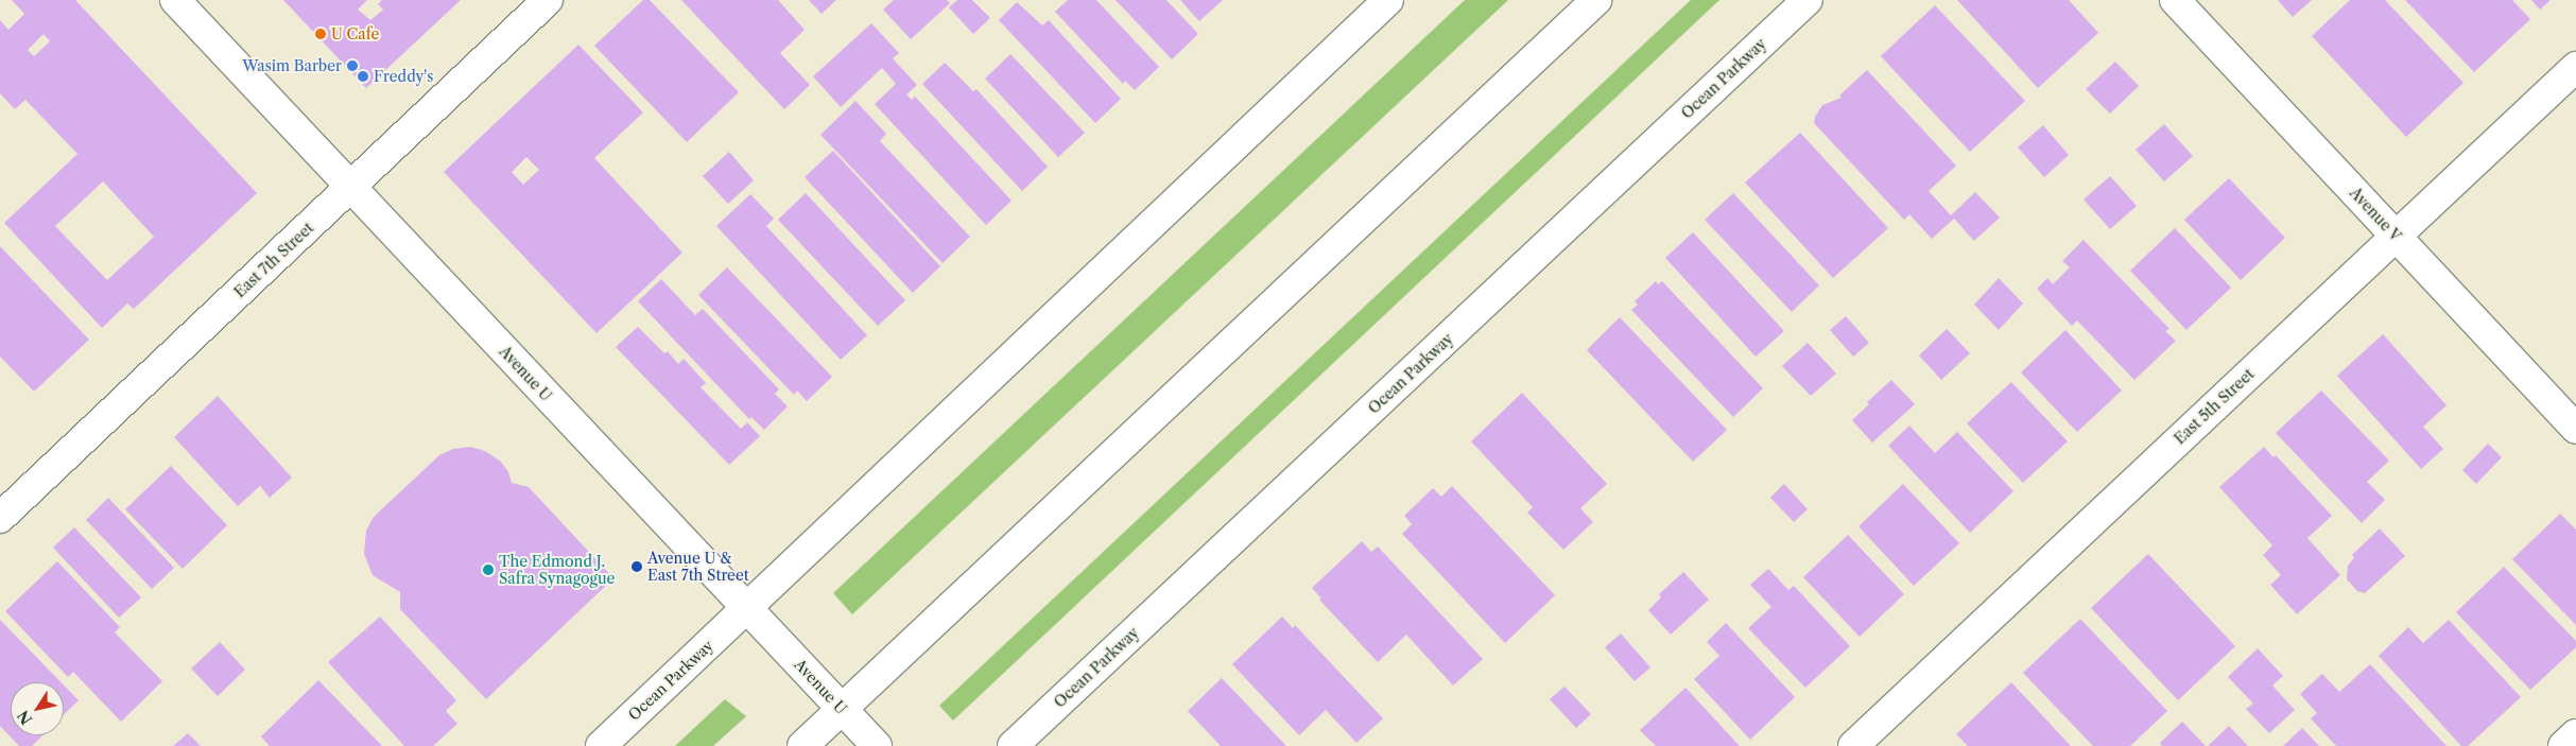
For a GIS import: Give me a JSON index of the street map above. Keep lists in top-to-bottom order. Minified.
{"streets":{"street":["Ocean Parkway","Avenue V","East 7th Street","Avenue U","East 5th Street"]},"crossings":[["Ocean Parkway","Avenue U"],["Avenue V","East 5th Street"],["East 7th Street","Avenue U"]],"places":["U Cafe","Wasim Barber","Freddy's","Avenue U & East 7th Street","The Edmond J. Safra Synagogue"],"north":"bottom left"}
